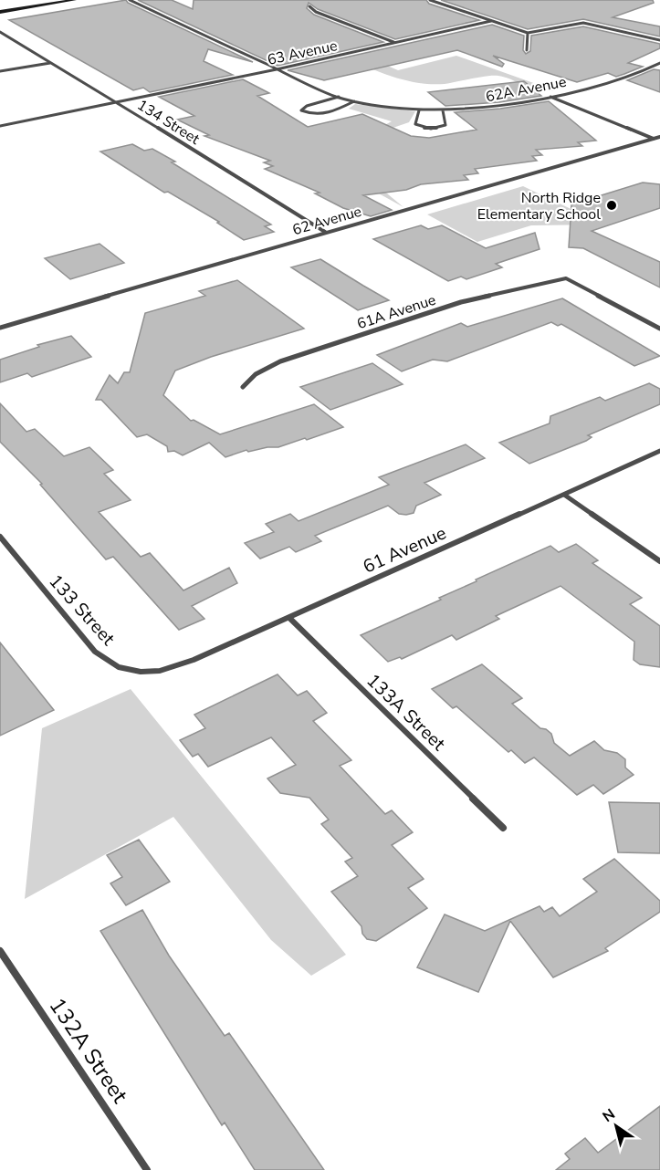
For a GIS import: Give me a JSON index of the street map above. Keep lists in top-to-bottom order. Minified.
{"streets":{"street":["63 Avenue","62A Avenue","134 Street","62 Avenue","61A Avenue","61 Avenue","133 Street","133A Street","132A Street"]},"crossings":[["63 Avenue","62A Avenue"],["63 Avenue","134 Street"],["134 Street","62 Avenue"],["61 Avenue","133 Street"],["61 Avenue","133A Street"]],"places":["North Ridge Elementary School"],"north":"top left"}
